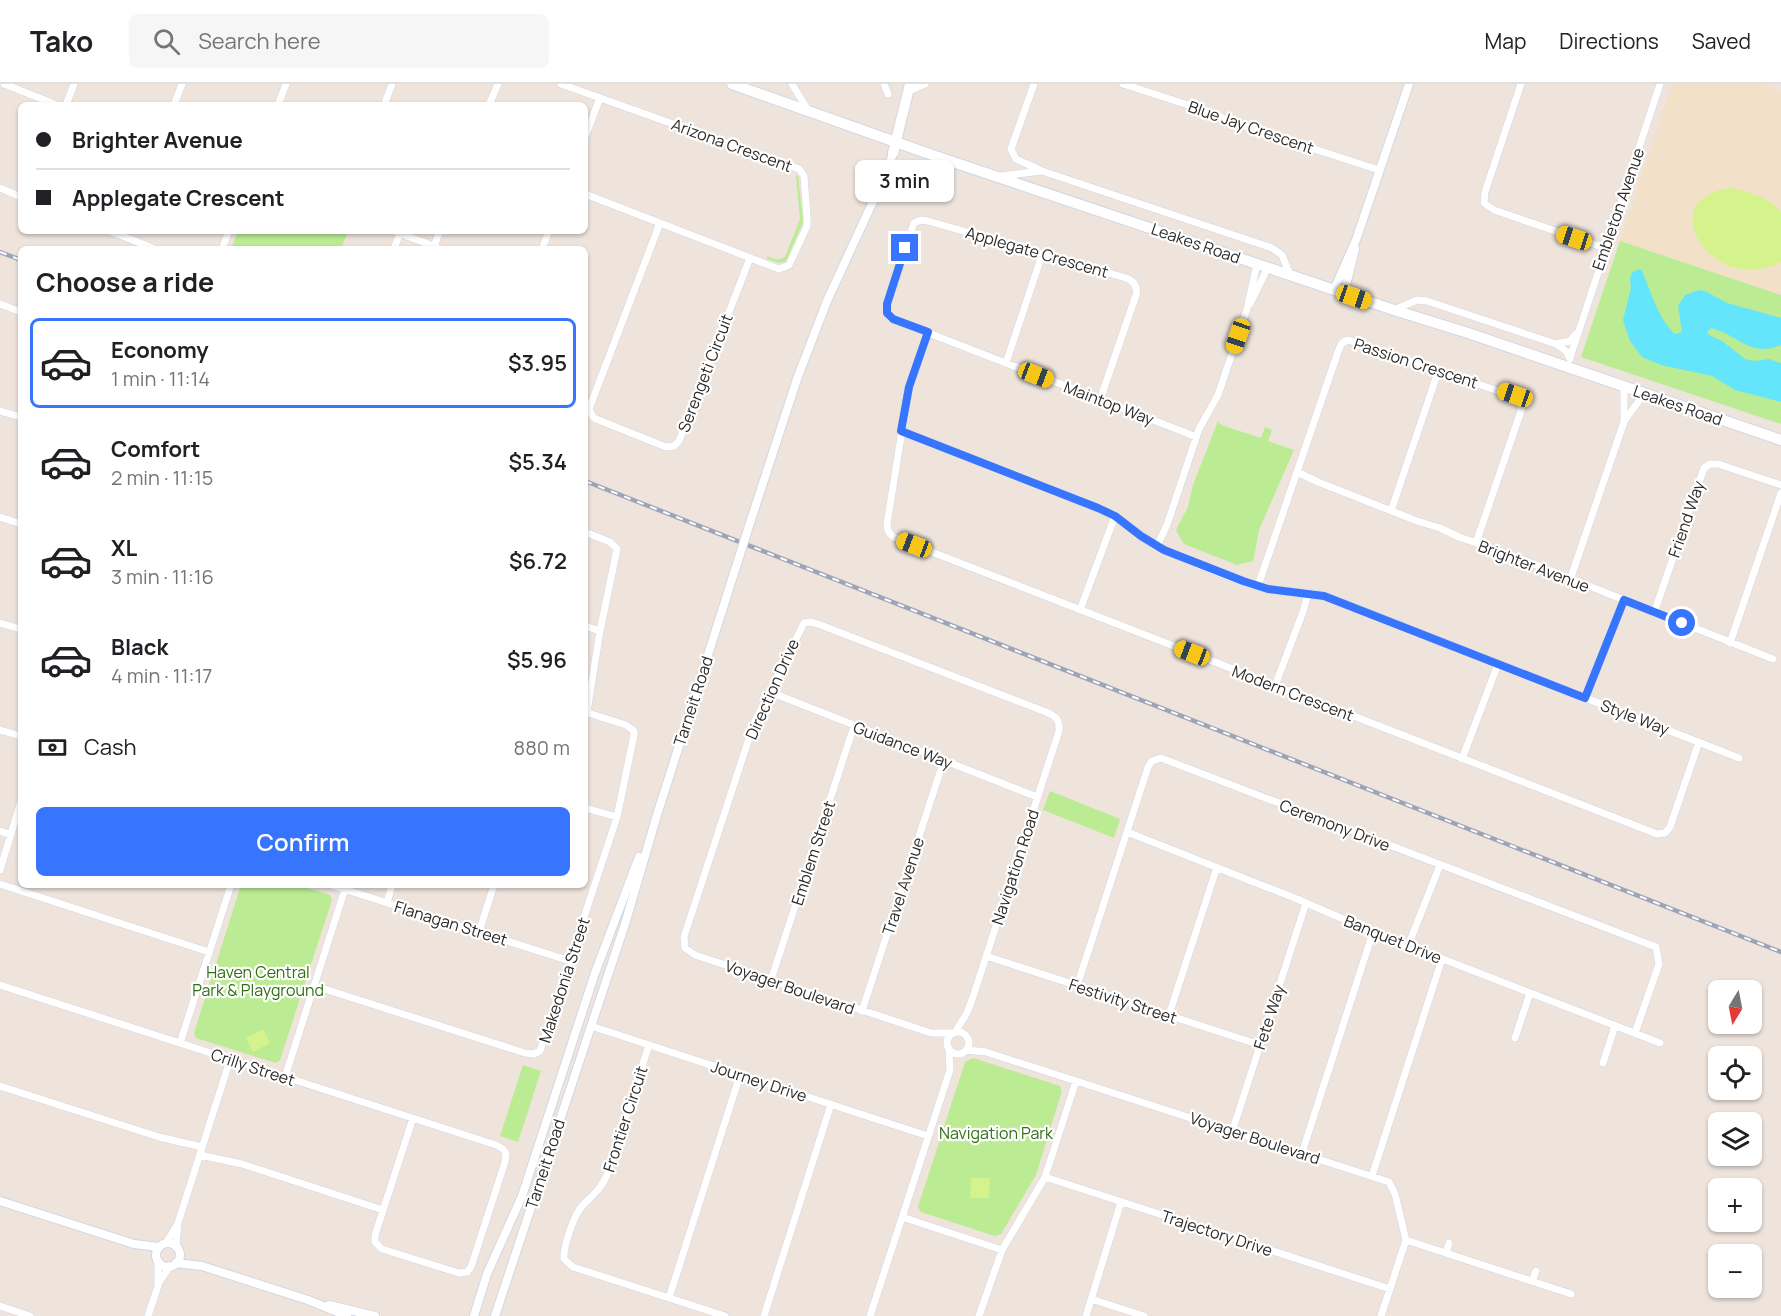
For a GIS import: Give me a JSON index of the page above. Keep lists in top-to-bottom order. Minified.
{"streets":{"main road":["Leakes Road","Tarneit Road"],"street":["Blue Jay Crescent","Arizona Crescent","Embleton Avenue","Applegate Crescent","Passion Crescent","Serengeti Circuit","Maintop Way","Friend Way","Brighter Avenue","Direction Drive","Modern Crescent","Style Way","Guidance Way","Ceremony Drive","Emblem Street","Navigation Road","Travel Avenue","Flanagan Street","Banquet Drive","Makedonia Street","Voyager Boulevard","Festivity Street","Fete Way","Crilly Street","Journey Drive","Frontier Circuit","Trajectory Drive"]},"crossings":[["Arizona Crescent","Serengeti Circuit"],["Leakes Road","Tarneit Road"],["Applegate Crescent","Maintop Way"],["Passion Crescent","Brighter Avenue"],["Passion Crescent","Style Way"],["Maintop Way","Modern Crescent"],["Friend Way","Brighter Avenue"],["Direction Drive","Guidance Way"],["Direction Drive","Navigation Road"],["Direction Drive","Voyager Boulevard"],["Modern Crescent","Style Way"],["Tarneit Road","Journey Drive"],["Guidance Way","Emblem Street"],["Guidance Way","Navigation Road"],["Guidance Way","Travel Avenue"],["Ceremony Drive","Banquet Drive"],["Ceremony Drive","Festivity Street"],["Emblem Street","Voyager Boulevard"],["Navigation Road","Voyager Boulevard"],["Navigation Road","Festivity Street"],["Travel Avenue","Voyager Boulevard"],["Flanagan Street","Makedonia Street"],["Banquet Drive","Fete Way"],["Voyager Boulevard","Fete Way"],["Festivity Street","Fete Way"],["Journey Drive","Frontier Circuit"]],"parks":["Haven Central Park & Playground","Navigation Park"],"north":"bottom","page":{"header":"Tako","search":"Search here","nav":["Map","Directions","Saved"],"banner":["Brighter Avenue","Applegate Crescent"],"bubble":"3 min","heading":"Choose a ride","list":[{"name":"Economy","note":"1 min · 11:14","value":"$3.95"},{"name":"Comfort","note":"2 min · 11:15","value":"$5.34"},{"name":"XL","note":"3 min · 11:16","value":"$6.72"},{"name":"Black","note":"4 min · 11:17","value":"$5.96"}],"pay":["Cash","880 m"],"buttons":"Confirm","map_buttons":["+","−"]}}
